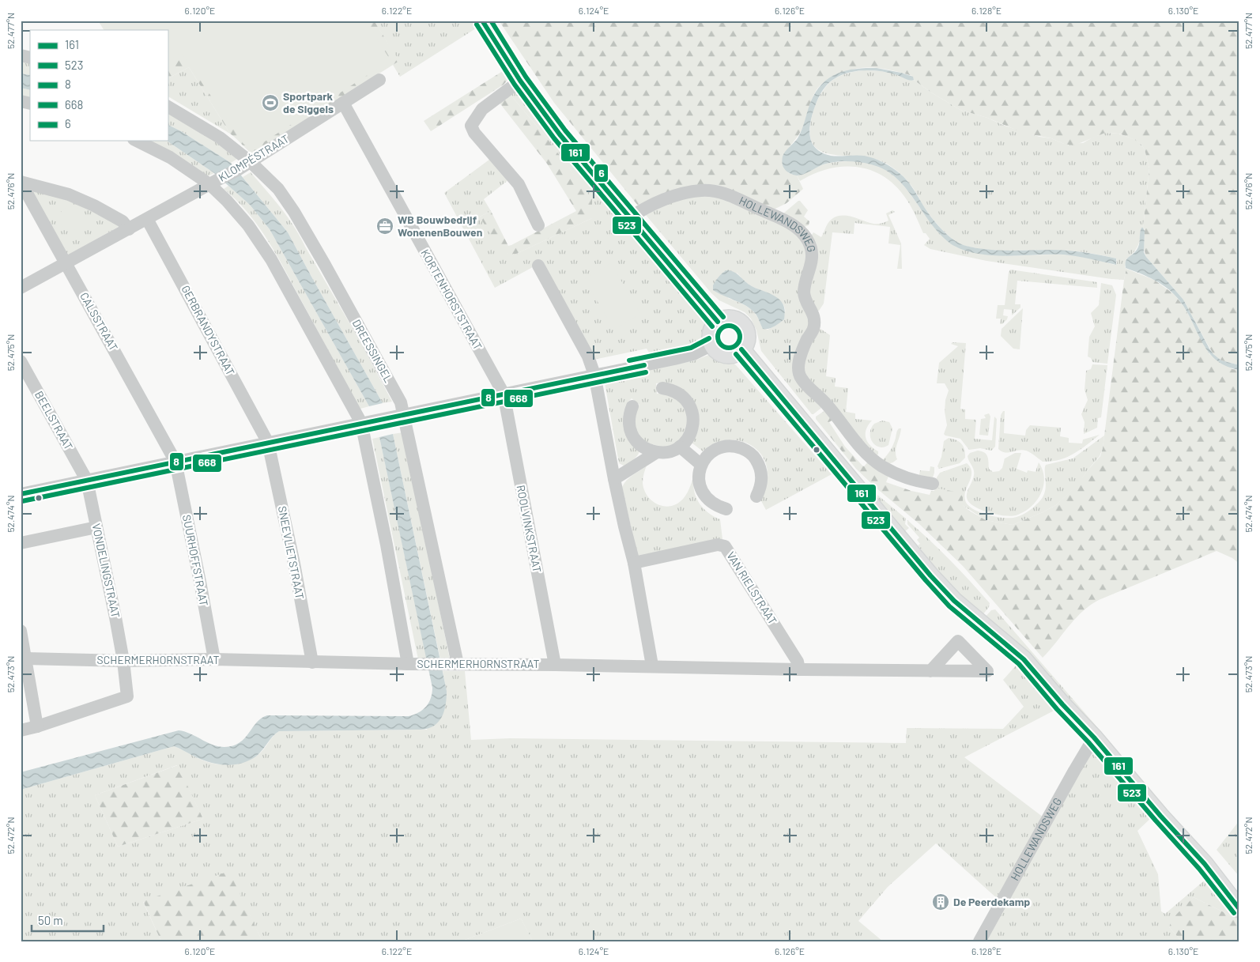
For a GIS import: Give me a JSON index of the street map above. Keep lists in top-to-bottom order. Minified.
{"streets":{"street":["KLOMPÉSTRAAT","HOLLEWANDSWEG","KORTENHORSTSTRAAT","CALSSTRAAT","GERBRANDYSTRAAT","DREESSINGEL","BEELSTRAAT","ROOLVINKSTRAAT","SNEEVLIETSTRAAT","SUURHOFFSTRAAT","VONDELINGSTRAAT","VAN RIELSTRAAT","SCHERMERHORNSTRAAT"]},"crossings":[["KLOMPÉSTRAAT","KORTENHORSTSTRAAT"],["KLOMPÉSTRAAT","CALSSTRAAT"],["KLOMPÉSTRAAT","GERBRANDYSTRAAT"],["KLOMPÉSTRAAT","DREESSINGEL"],["KORTENHORSTSTRAAT","ROOLVINKSTRAAT"],["CALSSTRAAT","SUURHOFFSTRAAT"],["GERBRANDYSTRAAT","SNEEVLIETSTRAAT"],["DREESSINGEL","SCHERMERHORNSTRAAT"],["BEELSTRAAT","VONDELINGSTRAAT"],["ROOLVINKSTRAAT","SCHERMERHORNSTRAAT"],["SNEEVLIETSTRAAT","SCHERMERHORNSTRAAT"],["SUURHOFFSTRAAT","SCHERMERHORNSTRAAT"],["VONDELINGSTRAAT","SCHERMERHORNSTRAAT"],["VAN RIELSTRAAT","SCHERMERHORNSTRAAT"]],"places":{"sports":["Sportpark de Siggels"],"office":["WB Bouwbedrijf WonenenBouwen"],"building":["De Peerdekamp"]},"lines":["transit line 161","transit line 6","transit line 523","transit line 8","transit line 668"],"legend":["161","523","8","668","6"],"scale_bar":"50 m","coordinates":["6.120°E","6.122°E","6.124°E","6.126°E","6.128°E","6.130°E","52.477°N","52.476°N","52.475°N","52.474°N","52.473°N","52.472°N"]}
